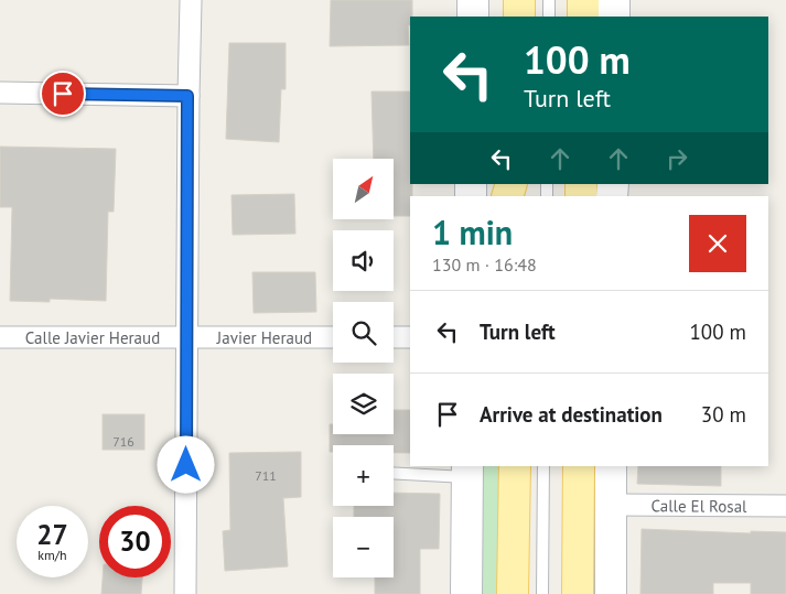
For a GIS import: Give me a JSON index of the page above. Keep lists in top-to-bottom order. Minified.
{"streets":{"street":["Javier Heraud","Calle Javier Heraud","Calle El Rosal"]},"crossings":[["Javier Heraud","Calle Javier Heraud"]],"house_numbers":["716","711"],"north":"top right","page":{"turn":["100 m","Turn left"],"map_buttons":["+","−"],"heading":["1 min","130 m · 16:48"],"list":[{"name":"Turn left","value":"100 m"},{"name":"Arrive at destination","value":"30 m"}],"speed":"27 km/h","limit":"30"}}
